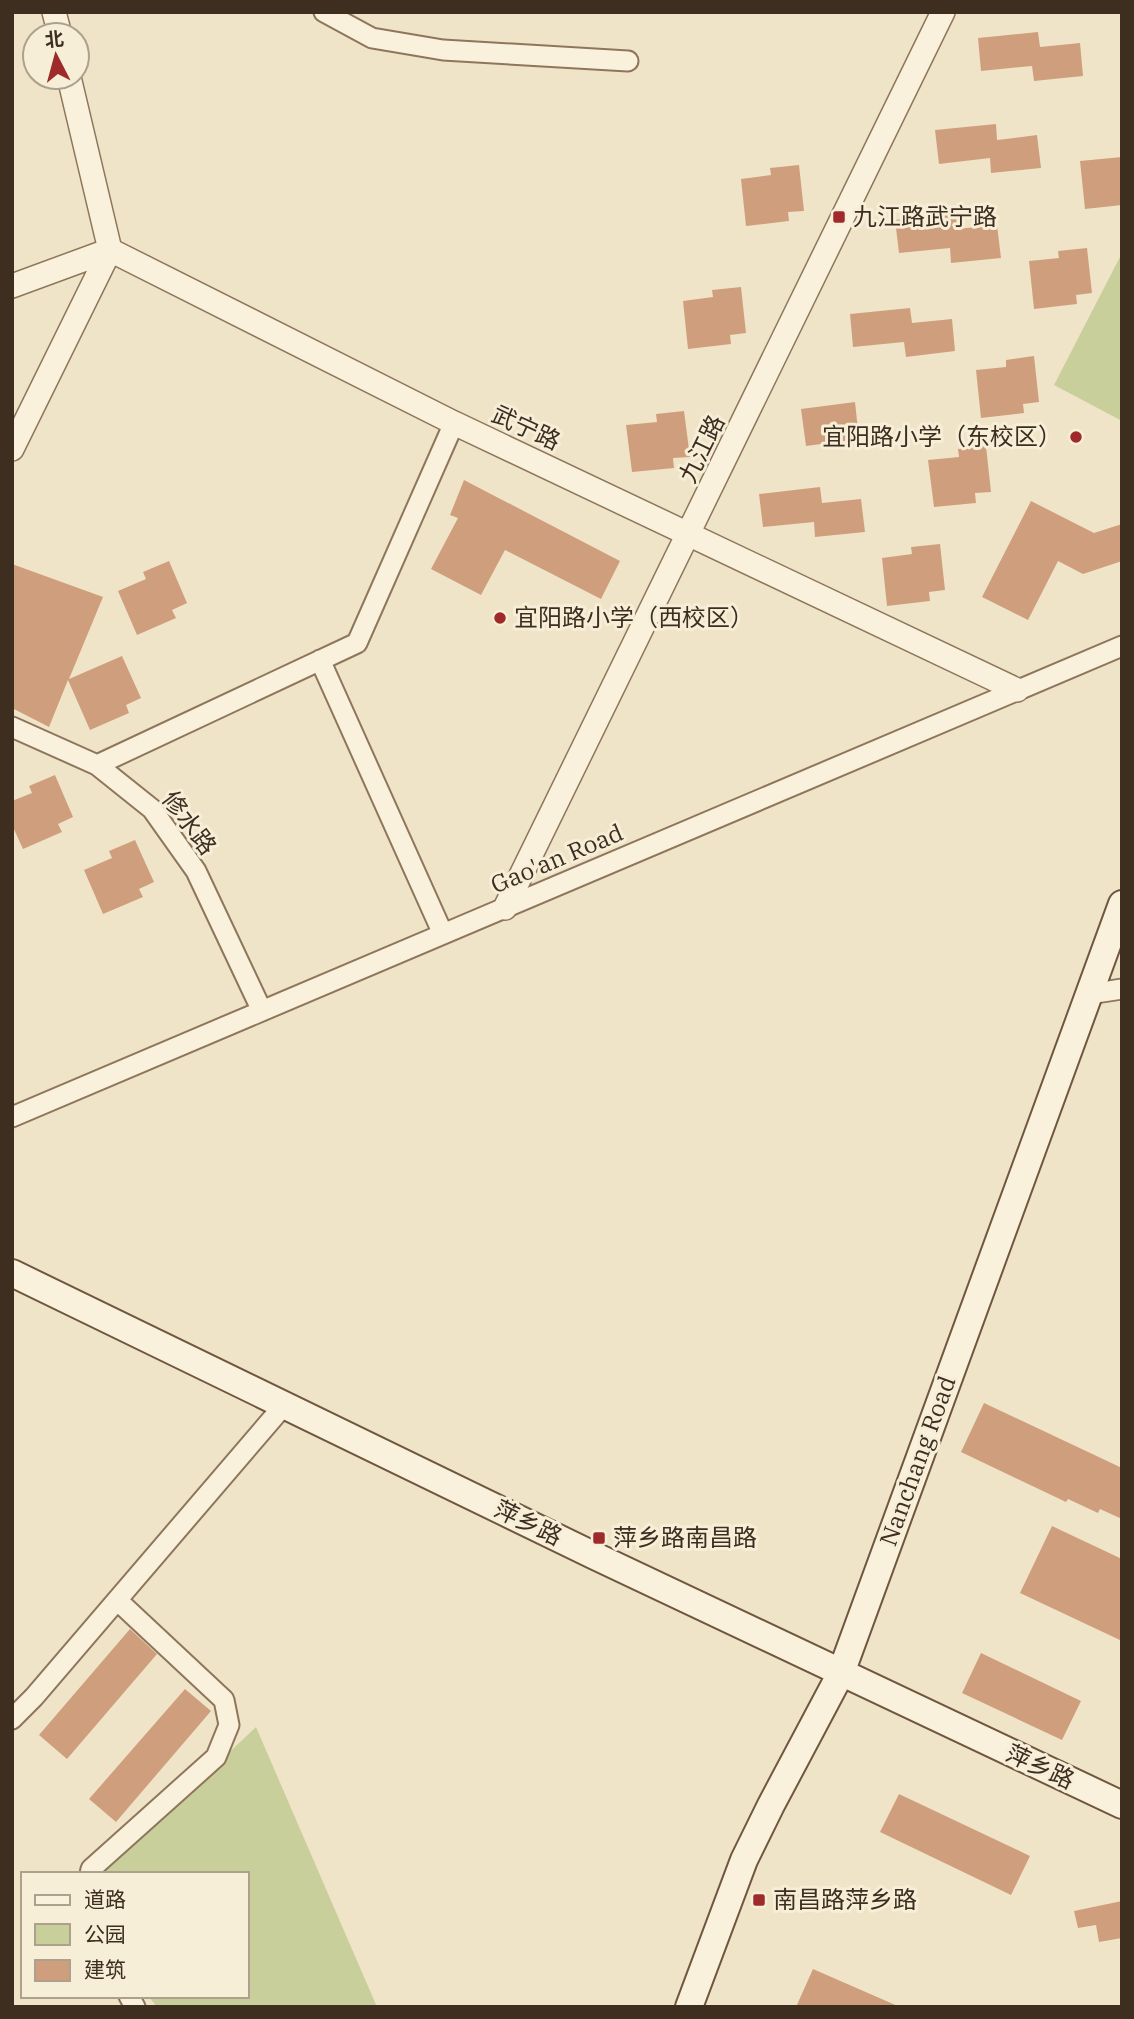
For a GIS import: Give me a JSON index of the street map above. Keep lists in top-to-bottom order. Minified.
{"streets":{"main road":["Nanchang Road","萍乡路"],"street":["武宁路","九江路","修水路","Gao'an Road"]},"crossings":[["武宁路","九江路"],["武宁路","Gao'an Road"],["九江路","Gao'an Road"],["修水路","Gao'an Road"],["Nanchang Road","萍乡路"]],"places":{"transit":["九江路武宁路","萍乡路南昌路","南昌路萍乡路"],"other":["宜阳路小学（东校区）","宜阳路小学（西校区）"]},"legend":["道路","公园","建筑"],"north":"top"}
